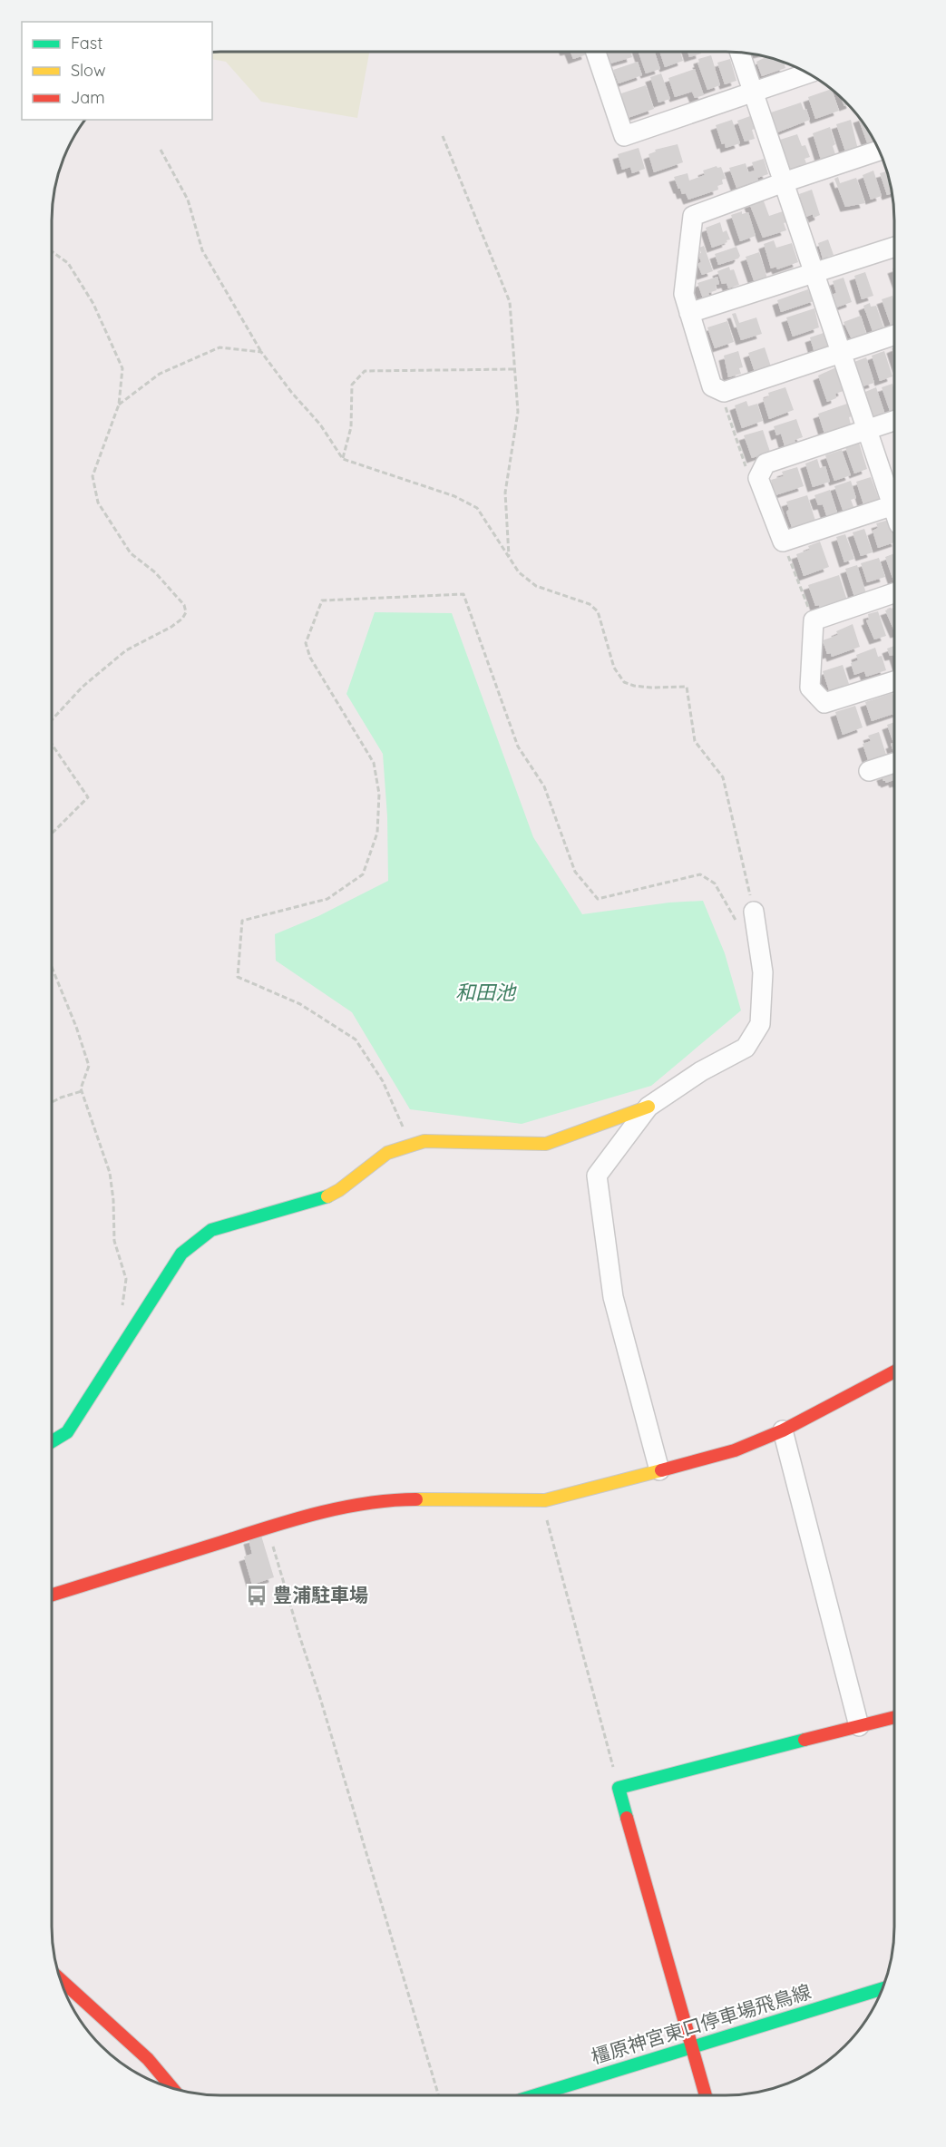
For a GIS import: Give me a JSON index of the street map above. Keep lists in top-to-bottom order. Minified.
{"streets":{"street":["橿原神宮東口停車場飛鳥線"]},"water":["和田池"],"places":{"bus stop":["豊浦駐車場"]},"legend":["Fast","Slow","Jam"]}
